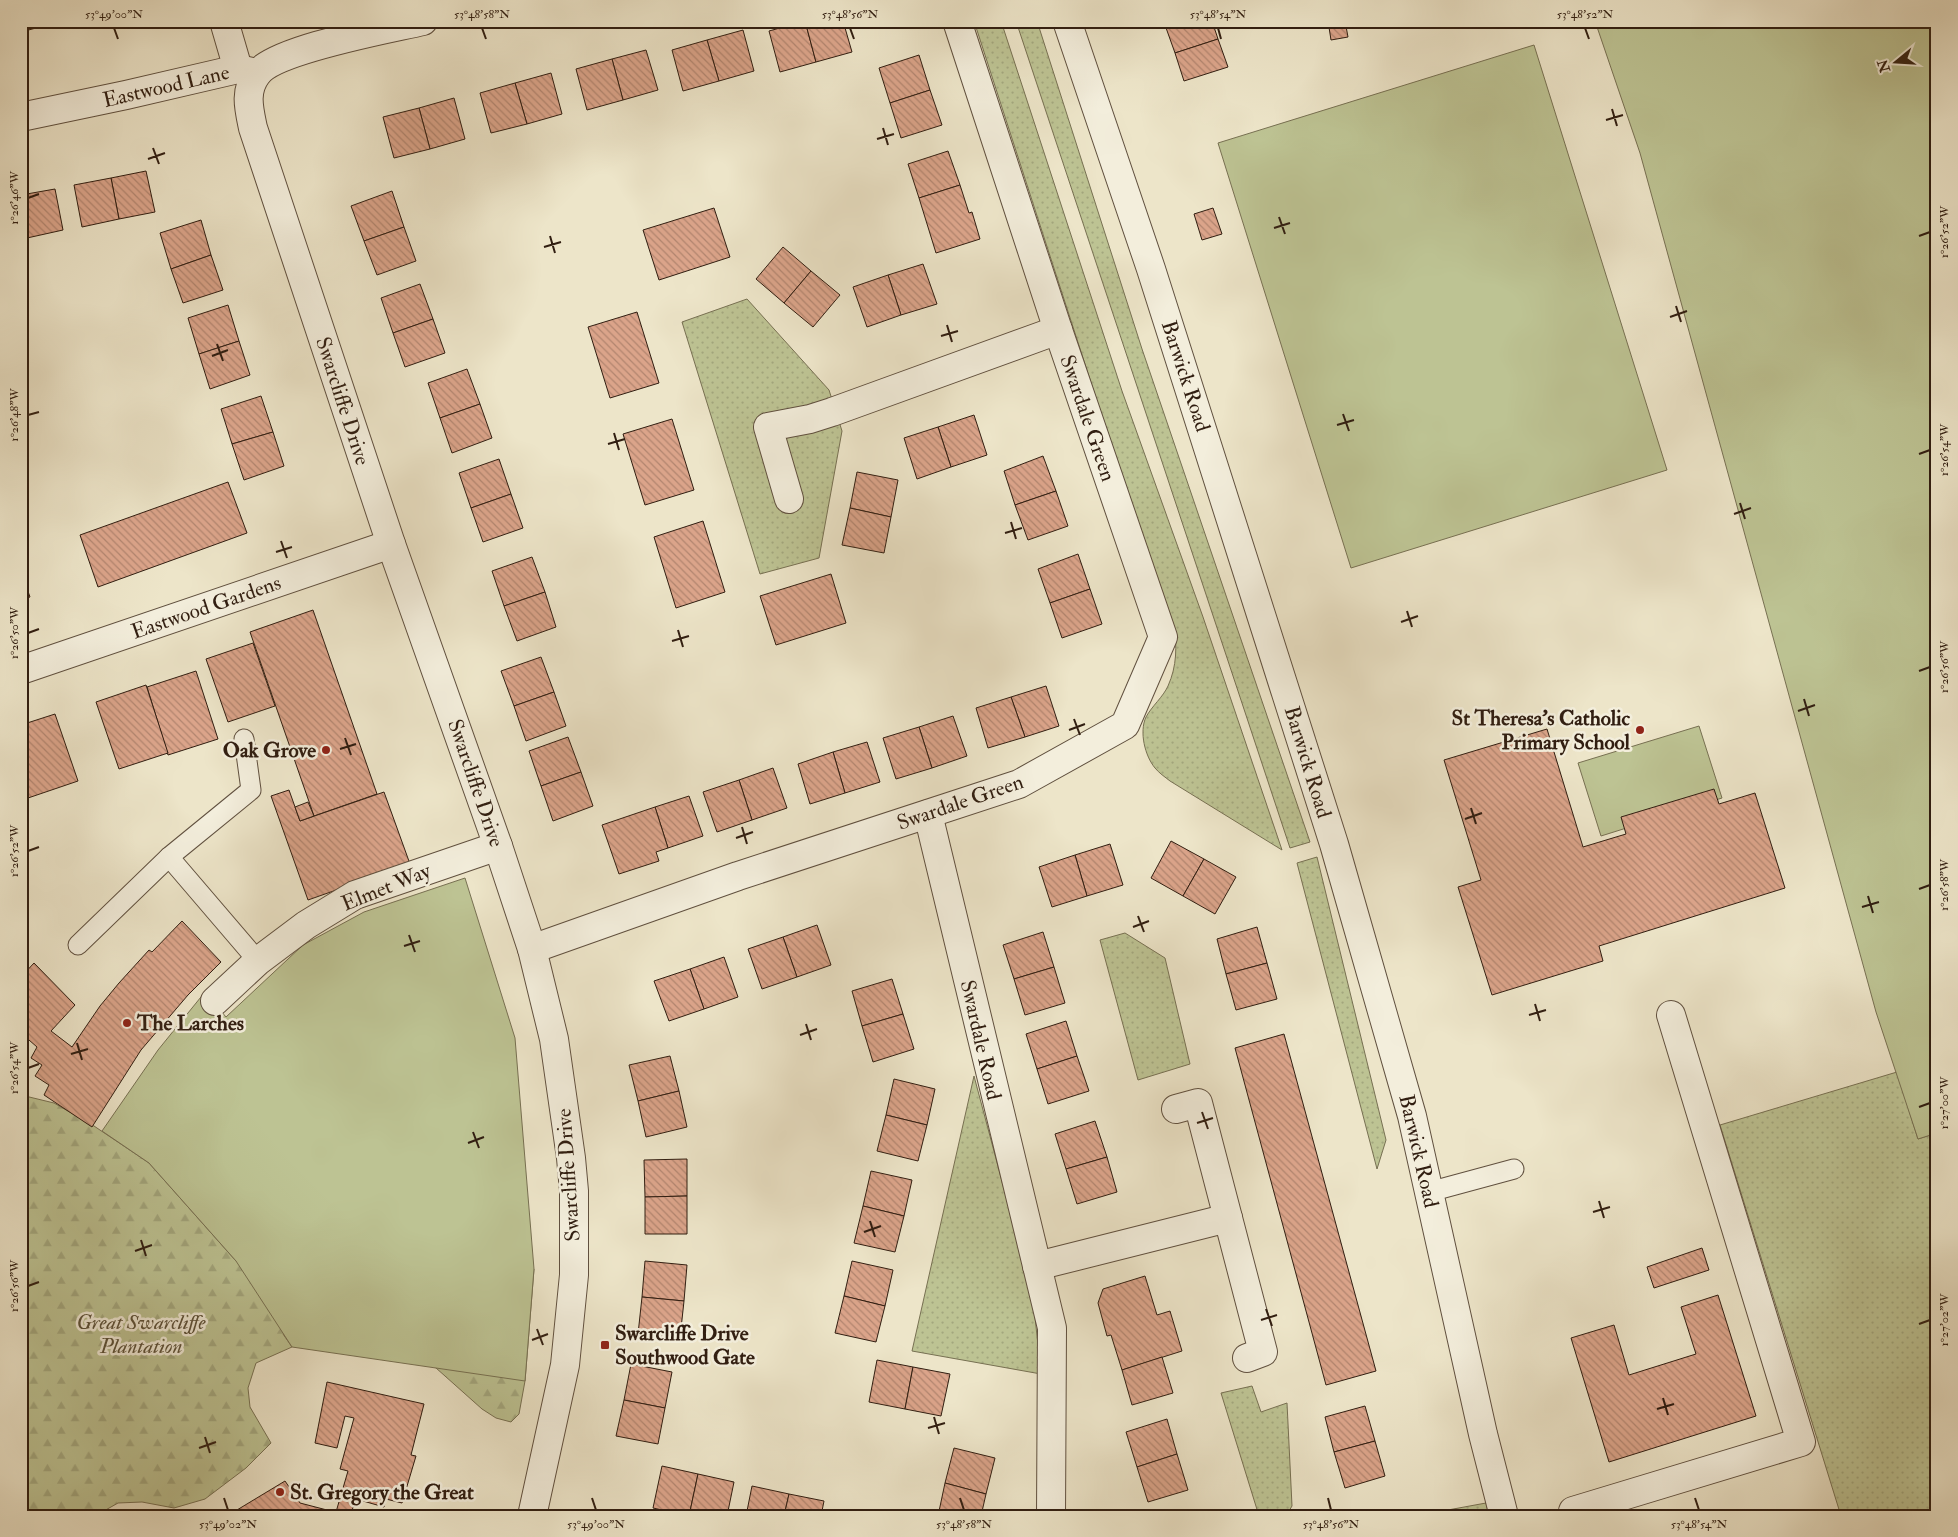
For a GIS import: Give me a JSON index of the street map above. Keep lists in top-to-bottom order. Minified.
{"streets":{"street":["Eastwood Lane","Barwick Road","Swarcliffe Drive","Swardale Green","Eastwood Gardens","Elmet Way","Swardale Road"]},"crossings":[["Eastwood Lane","Swarcliffe Drive"],["Swarcliffe Drive","Swardale Green"],["Swarcliffe Drive","Eastwood Gardens"],["Swarcliffe Drive","Elmet Way"],["Swardale Green","Swardale Road"]],"parks":["Great Swarcliffe Plantation"],"places":{"other":["St Theresa's Catholic Primary School","Oak Grove","The Larches","St. Gregory the Great"],"transit":["Swarcliffe Drive Southwood Gate"]},"north":"left","coordinates":["53°49'00\"N","53°48'58\"N","53°48'56\"N","53°48'54\"N","53°48'52\"N","1°26'46\"W","1°26'52\"W","1°26'48\"W","1°26'54\"W","1°26'50\"W","1°26'56\"W","1°26'58\"W","1°27'00\"W","1°27'02\"W","53°49'02\"N"]}
